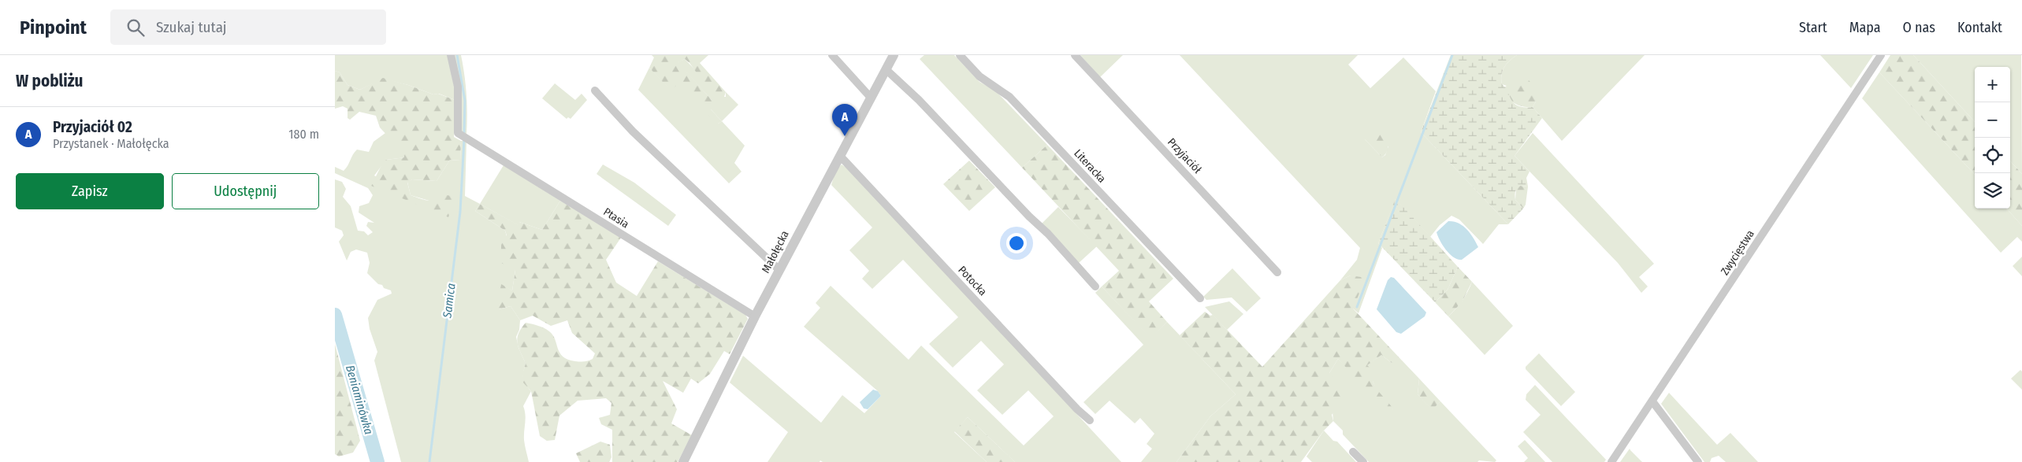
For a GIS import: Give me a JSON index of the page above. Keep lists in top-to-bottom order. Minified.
{"streets":{"street":["Przyjaciół","Literacka","Ptasia","Małołęcka","Zwycięstwa","Potocka"]},"crossings":[["Ptasia","Małołęcka"],["Małołęcka","Potocka"]],"water":["Samica","Beniaminówka"],"page":{"header":"Pinpoint","search":"Szukaj tutaj","nav":["Start","Mapa","O nas","Kontakt"],"heading":"W pobliżu","map_buttons":["+","−"],"pins":"A","list":[{"mark":"A","name":"Przyjaciół 02","note":"Przystanek · Małołęcka","value":"180 m"}],"buttons":["Zapisz","Udostępnij"]}}
